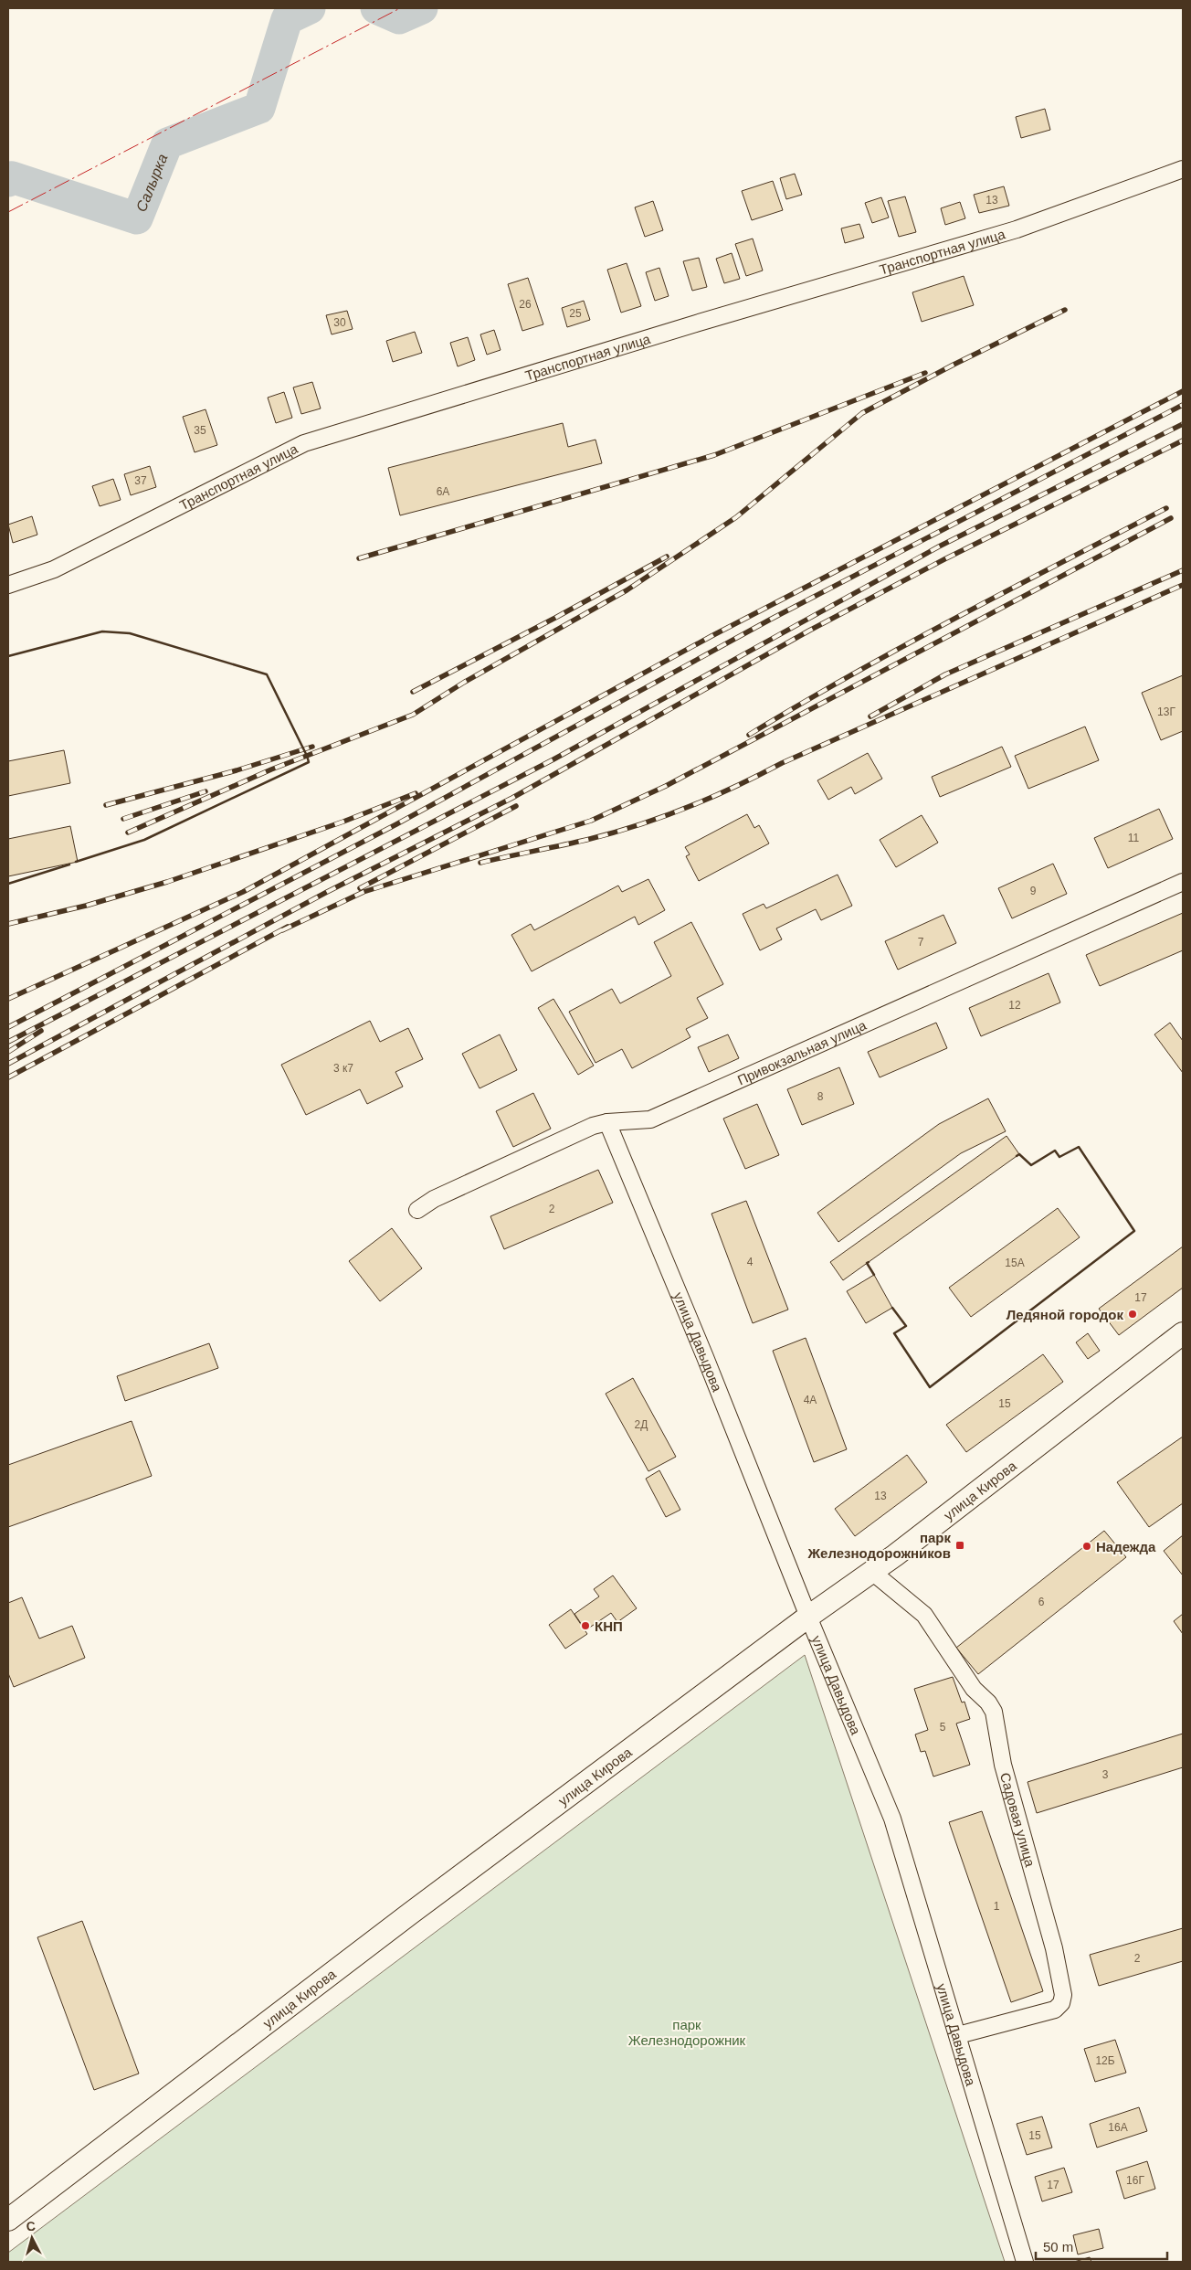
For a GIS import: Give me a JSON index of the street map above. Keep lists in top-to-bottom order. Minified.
{"streets":{"main road":["улица Кирова"],"street":["Транспортная улица","Привокзальная улица","улица Давыдова","Садовая улица"]},"crossings":[["Привокзальная улица","улица Давыдова"],["улица Давыдова","улица Кирова"],["улица Давыдова","Садовая улица"],["улица Кирова","Садовая улица"]],"water":["Салырка"],"parks":["парк Железнодорожник"],"places":{"other":["Ледяной городок","Надежда","КНП"],"transit":["парк Железнодорожников"]},"house_numbers":["13","26","25","30","35","37","6А","13Г","11","9","7","12","3 к7","8","2","4","15А","17","4А","15","2Д","13","6","5","3","1","2","12Б","16А","15","16Г","17"],"scale_bar":"50 m","north":"top"}
